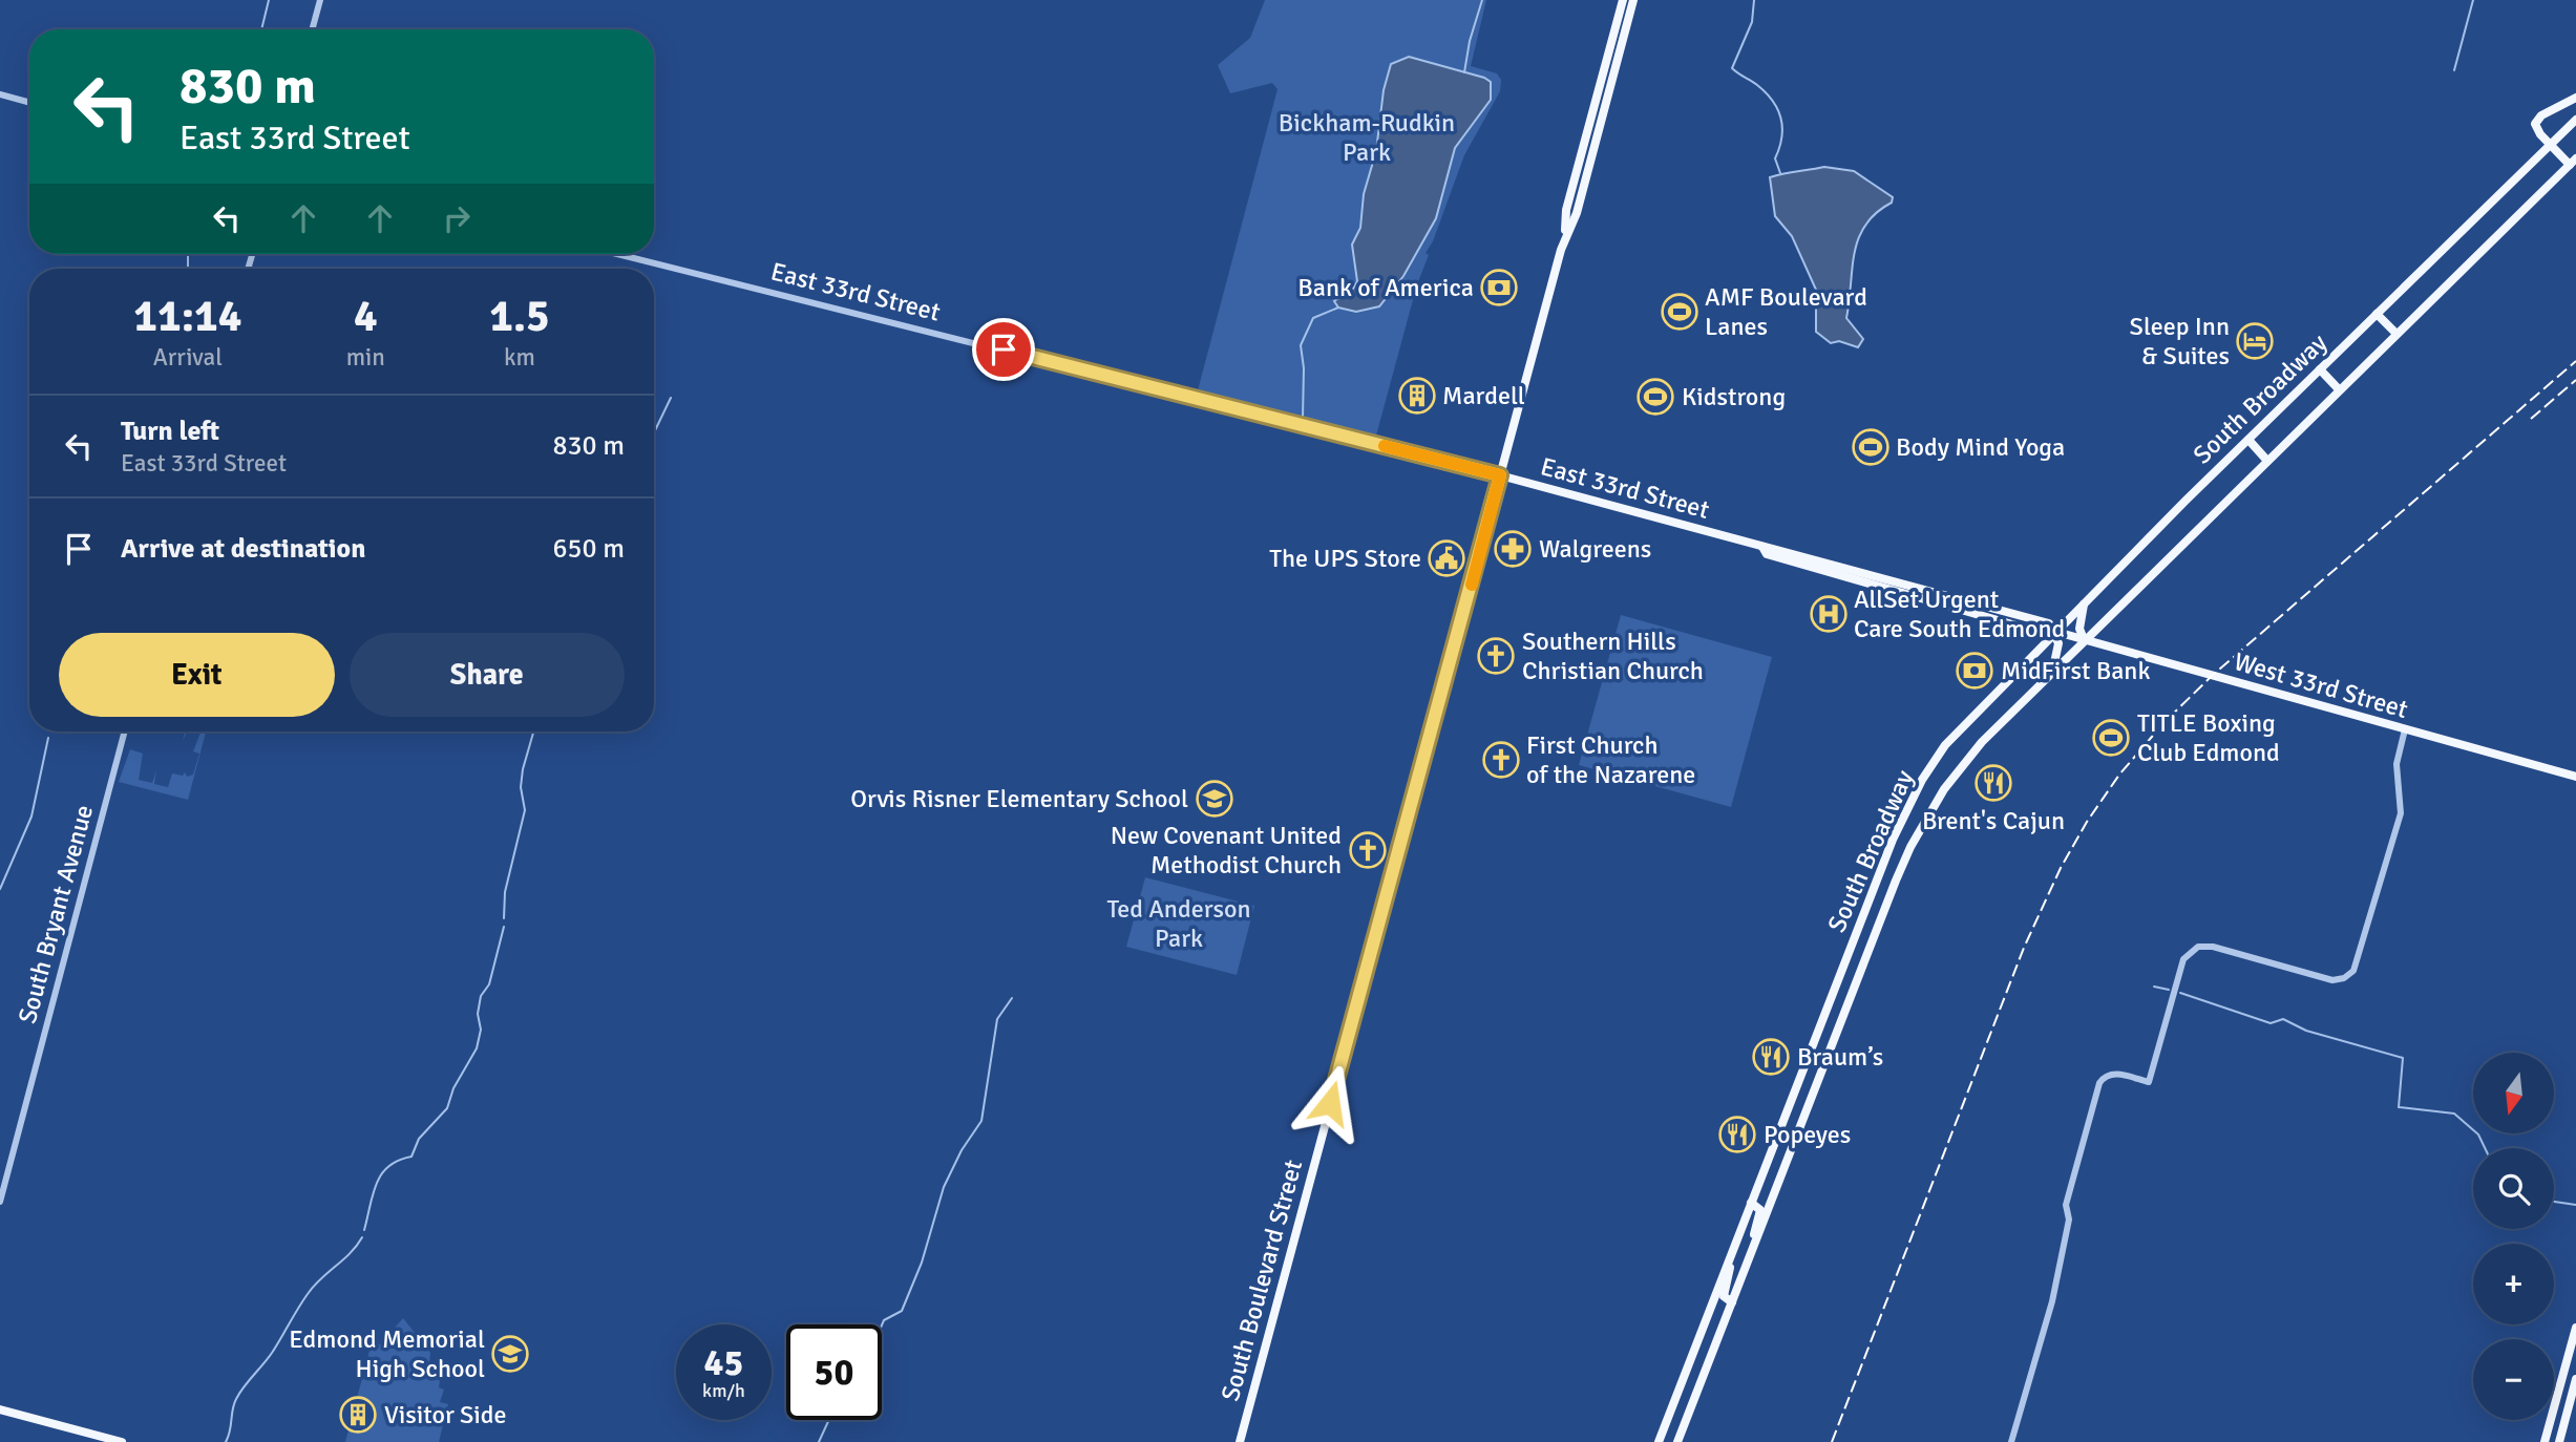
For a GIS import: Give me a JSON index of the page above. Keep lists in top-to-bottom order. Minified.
{"streets":{"main road":["East 33rd Street","South Broadway","West 33rd Street","South Boulevard Street"],"street":["South Bryant Avenue"]},"crossings":[["East 33rd Street","South Broadway"],["East 33rd Street","West 33rd Street"],["East 33rd Street","South Boulevard Street"],["South Broadway","West 33rd Street"]],"parks":["Bickham-Rudkin Park","Ted Anderson Park"],"places":{"bank":["Bank of America","MidFirst Bank"],"sports":["AMF Boulevard Lanes","Kidstrong","Body Mind Yoga","TITLE Boxing Club Edmond"],"hotel":["Sleep Inn & Suites"],"building":["Mardell","Visitor Side"],"pharmacy":["Walgreens"],"public building":["The UPS Store"],"hospital":["AllSet Urgent Care South Edmond"],"church":["Southern Hills Christian Church","First Church of the Nazarene","New Covenant United Methodist Church"],"restaurant":["Brent's Cajun","Braum’s","Popeyes"],"school or university":["Orvis Risner Elementary School","Edmond Memorial High School"]},"north":"bottom","page":{"turn":["830 m","East 33rd Street"],"eta":["11:14","Arrival","4","min","1.5","km"],"list":[{"name":"Turn left","note":"East 33rd Street","value":"830 m"},{"name":"Arrive at destination","value":"650 m"}],"buttons":["Exit","Share"],"map_buttons":["+","−"],"speed":"45 km/h","limit":"50"}}
